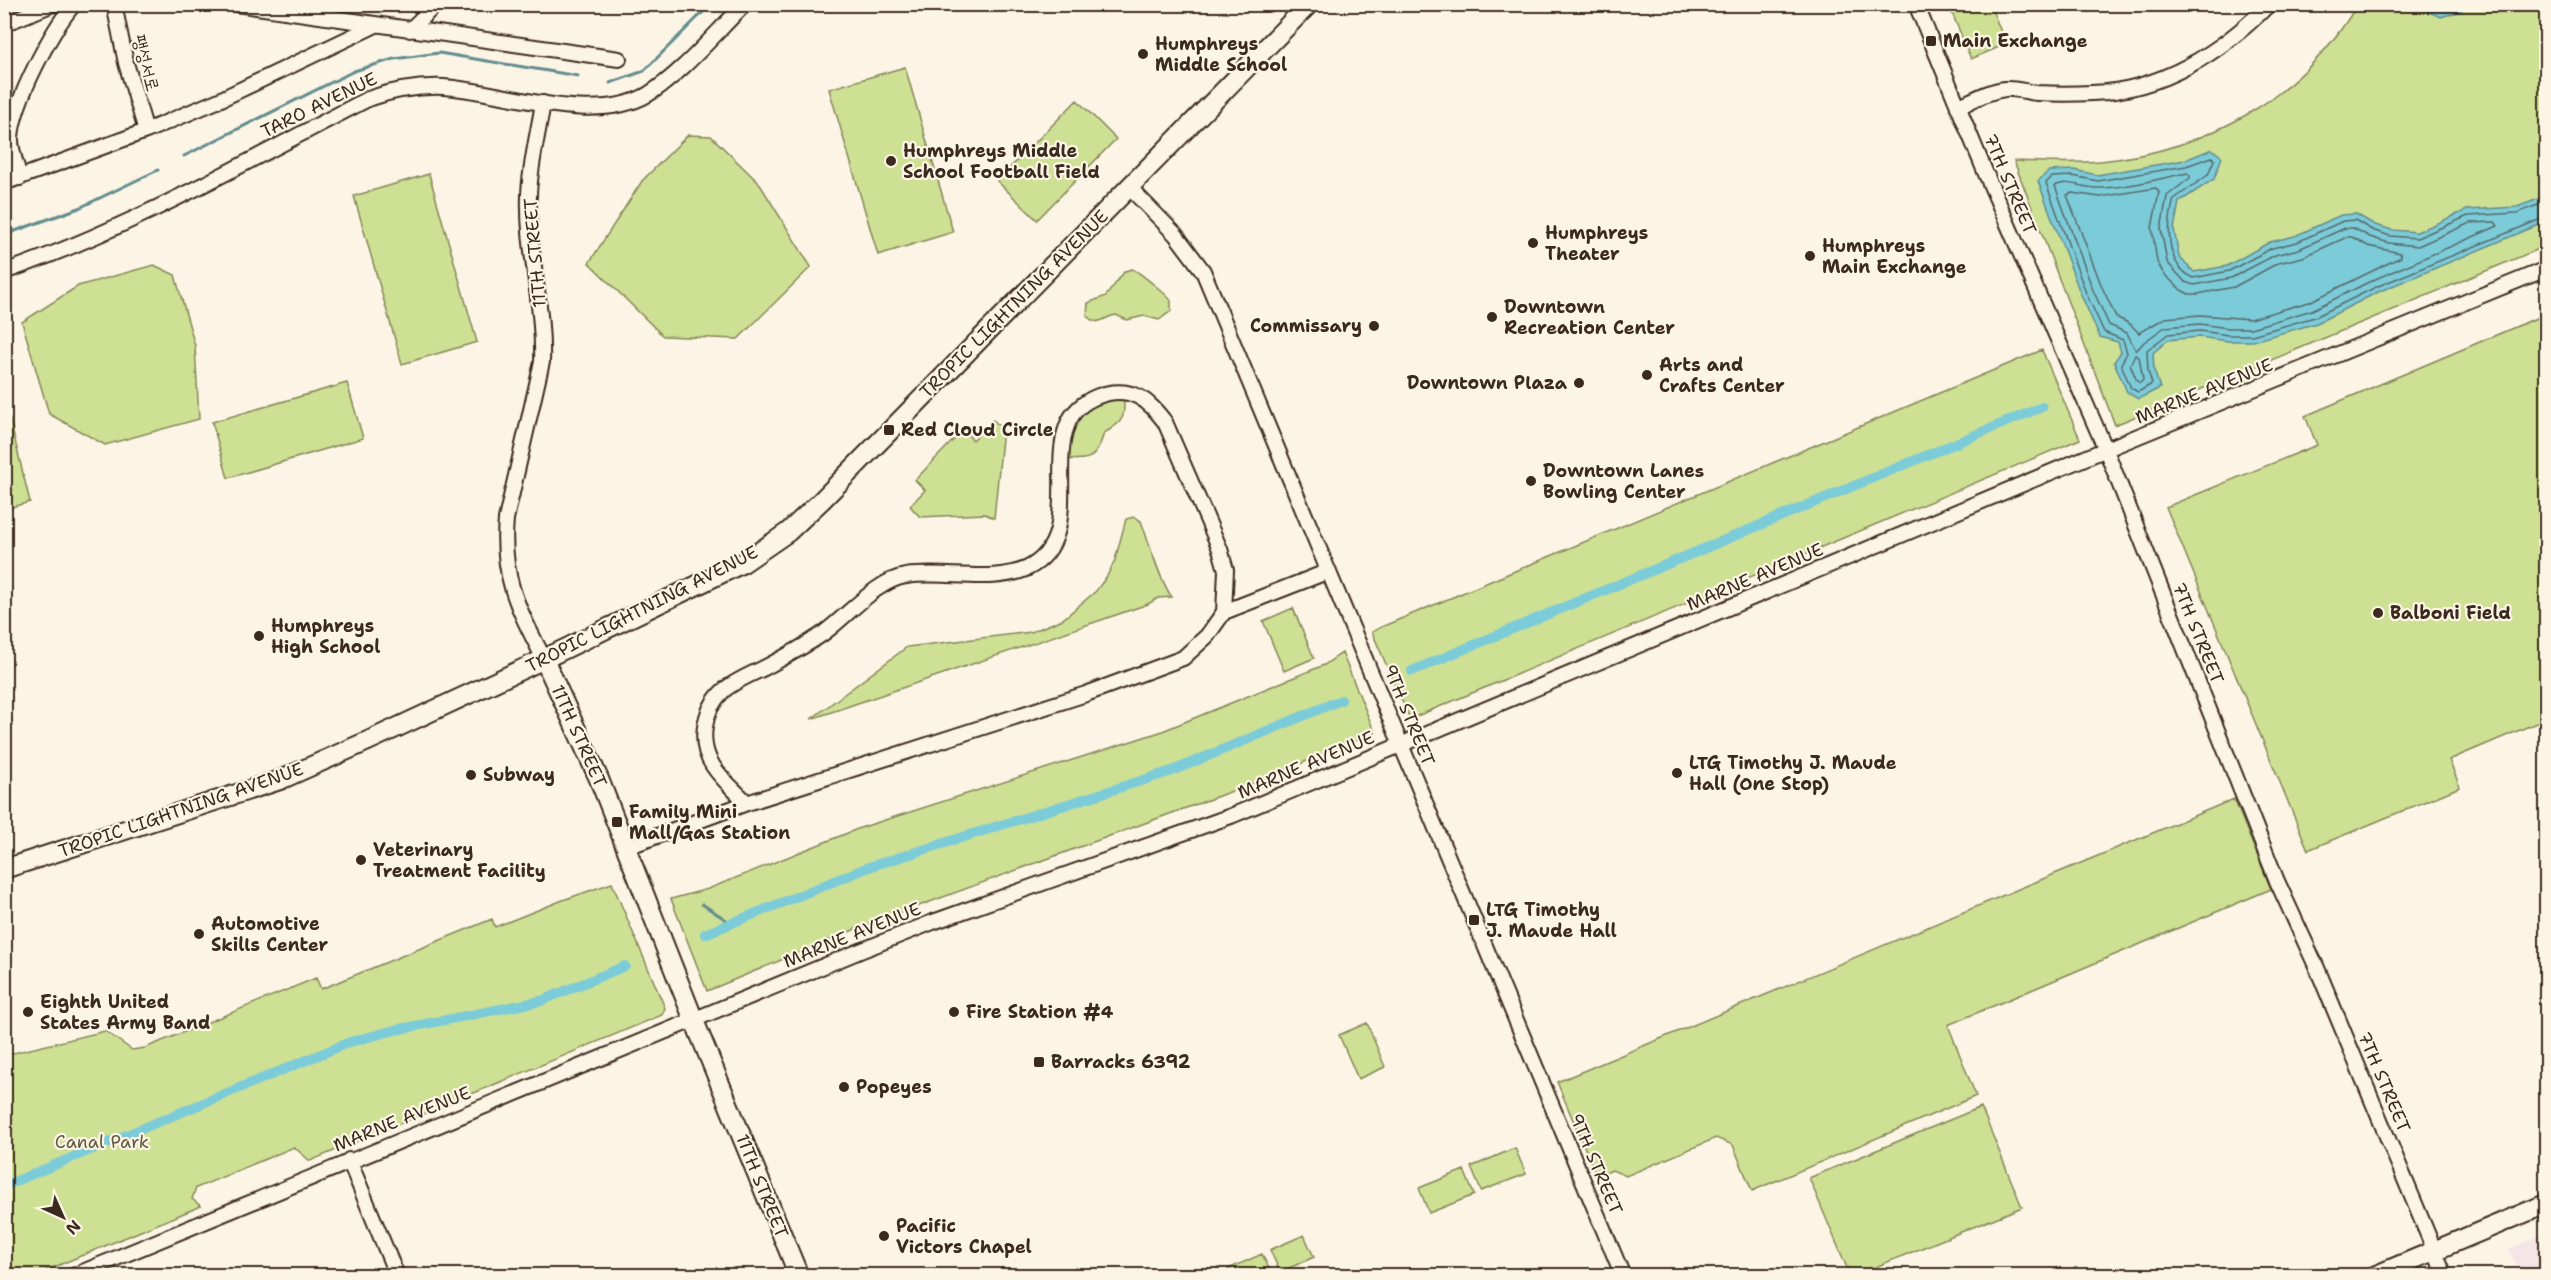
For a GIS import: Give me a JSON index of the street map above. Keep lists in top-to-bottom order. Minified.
{"streets":{"main road":["11TH STREET","TROPIC LIGHTNING AVENUE"],"street":["팽성서로","TARO AVENUE","7TH STREET","MARNE AVENUE","9TH STREET"]},"crossings":[["TARO AVENUE","11TH STREET"],["7TH STREET","MARNE AVENUE"],["11TH STREET","TROPIC LIGHTNING AVENUE"],["11TH STREET","MARNE AVENUE"],["TROPIC LIGHTNING AVENUE","9TH STREET"],["MARNE AVENUE","9TH STREET"]],"parks":["Canal Park"],"places":{"transit":["Main Exchange","Red Cloud Circle","Family Mini Mall/Gas Station","LTG Timothy J. Maude Hall","Barracks 6392"],"other":["Humphreys Middle School","Humphreys Middle School Football Field","Humphreys Theater","Humphreys Main Exchange","Downtown Recreation Center","Commissary","Arts and Crafts Center","Downtown Plaza","Downtown Lanes Bowling Center","Balboni Field","Humphreys High School","LTG Timothy J. Maude Hall (One Stop)","Subway","Veterinary Treatment Facility","Automotive Skills Center","Eighth United States Army Band","Fire Station #4","Popeyes","Pacific Victors Chapel"]},"north":"bottom right"}
